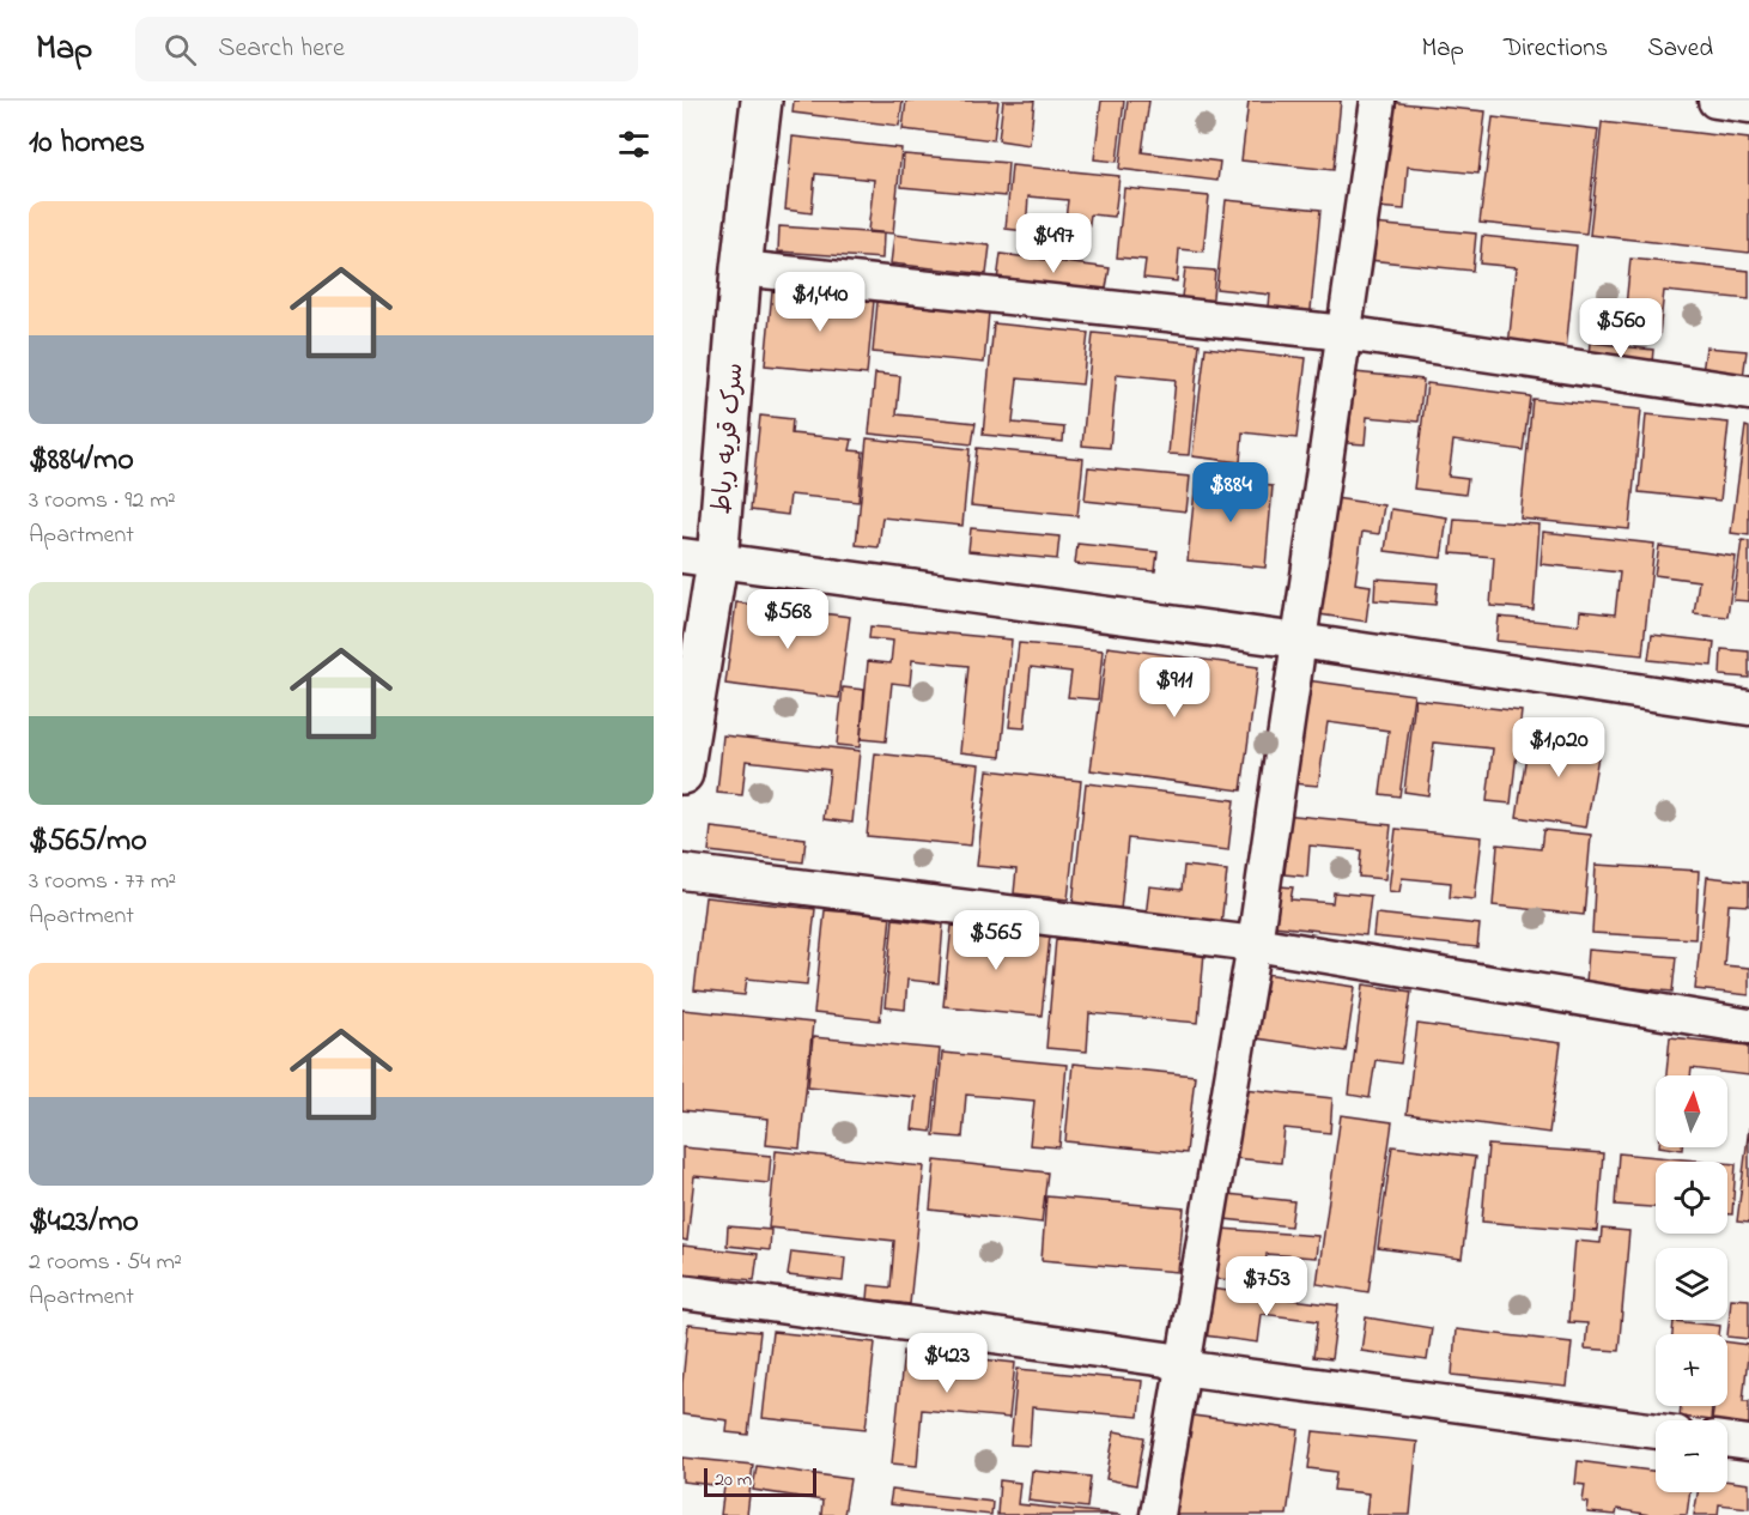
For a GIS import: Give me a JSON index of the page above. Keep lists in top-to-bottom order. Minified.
{"streets":{"street":["سرک قریه رباط"]},"scale_bar":"20 m","north":"top","page":{"header":"Map","search":"Search here","nav":["Map","Directions","Saved"],"heading":"10 homes","list":[{"name":"$884/mo","note":"3 rooms · 92 m² · Apartment"},{"name":"$565/mo","note":"3 rooms · 77 m² · Apartment"},{"name":"$423/mo","note":"2 rooms · 54 m² · Apartment"}],"price":["$497","$1,440","$560","$884","$568","$911","$1,020","$565","$753","$423"],"map_buttons":["+","−"],"scale":"20 m"}}
